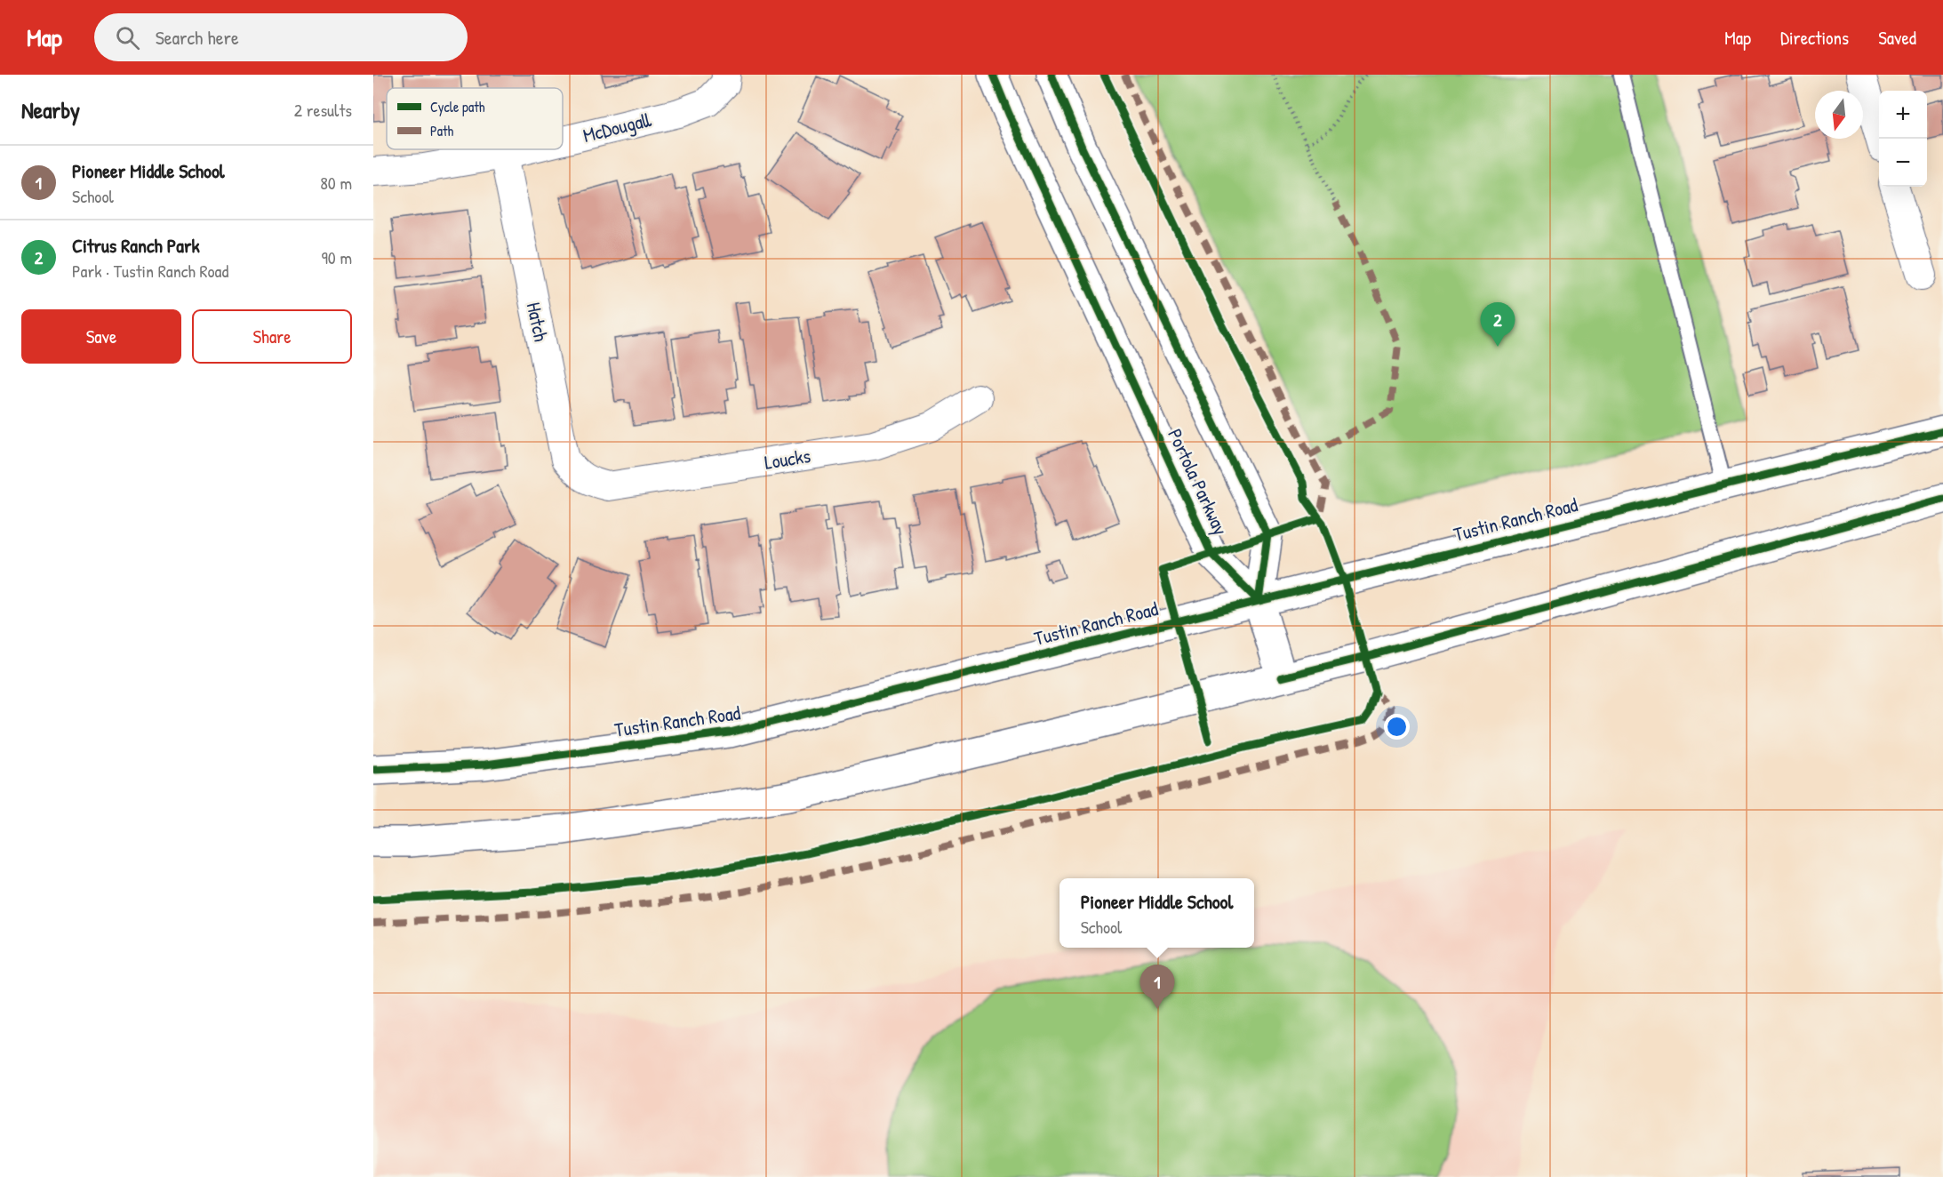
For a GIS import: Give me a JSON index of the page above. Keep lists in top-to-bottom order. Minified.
{"streets":{"main road":["Portola Parkway","Tustin Ranch Road"],"street":["McDougall","Hatch","Loucks"]},"crossings":[["McDougall","Hatch"],["Hatch","Loucks"],["Portola Parkway","Tustin Ranch Road"]],"legend":["Cycle path","Path"],"north":"bottom","page":{"header":"Map","search":"Search here","nav":["Map","Directions","Saved"],"heading":["Nearby","2 results"],"map_buttons":["+","−"],"list":[{"mark":"1","name":"Pioneer Middle School","note":"School","value":"80 m"},{"mark":"2","name":"Citrus Ranch Park","note":"Park · Tustin Ranch Road","value":"90 m"}],"buttons":["Save","Share"],"pins":["2","1"],"popup":["Pioneer Middle School","School"]}}
